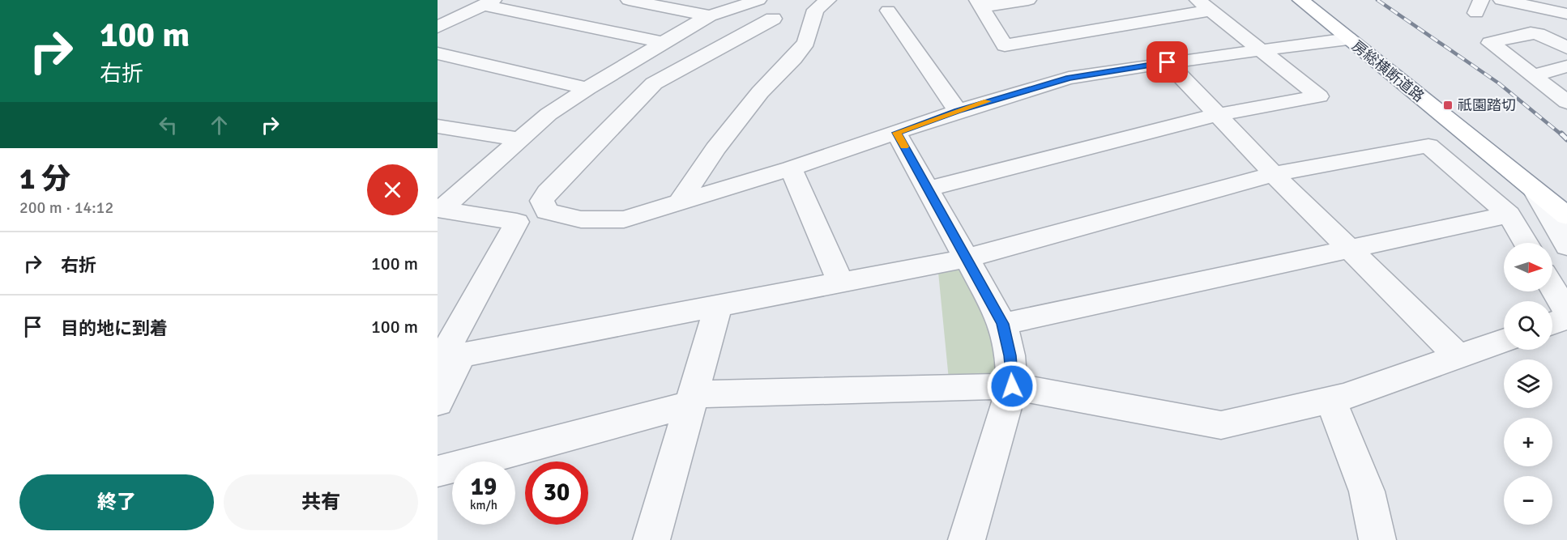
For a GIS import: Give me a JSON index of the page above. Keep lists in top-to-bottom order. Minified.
{"streets":{"highway":["房総横断道路"]},"places":{"transit":["祇園踏切"]},"north":"right","page":{"turn":["100 m","右折"],"heading":["1 分","200 m · 14:12"],"list":[{"name":"右折","value":"100 m"},{"name":"目的地に到着","value":"100 m"}],"map_buttons":["+","−"],"speed":"19 km/h","limit":"30","buttons":["終了","共有"]}}
